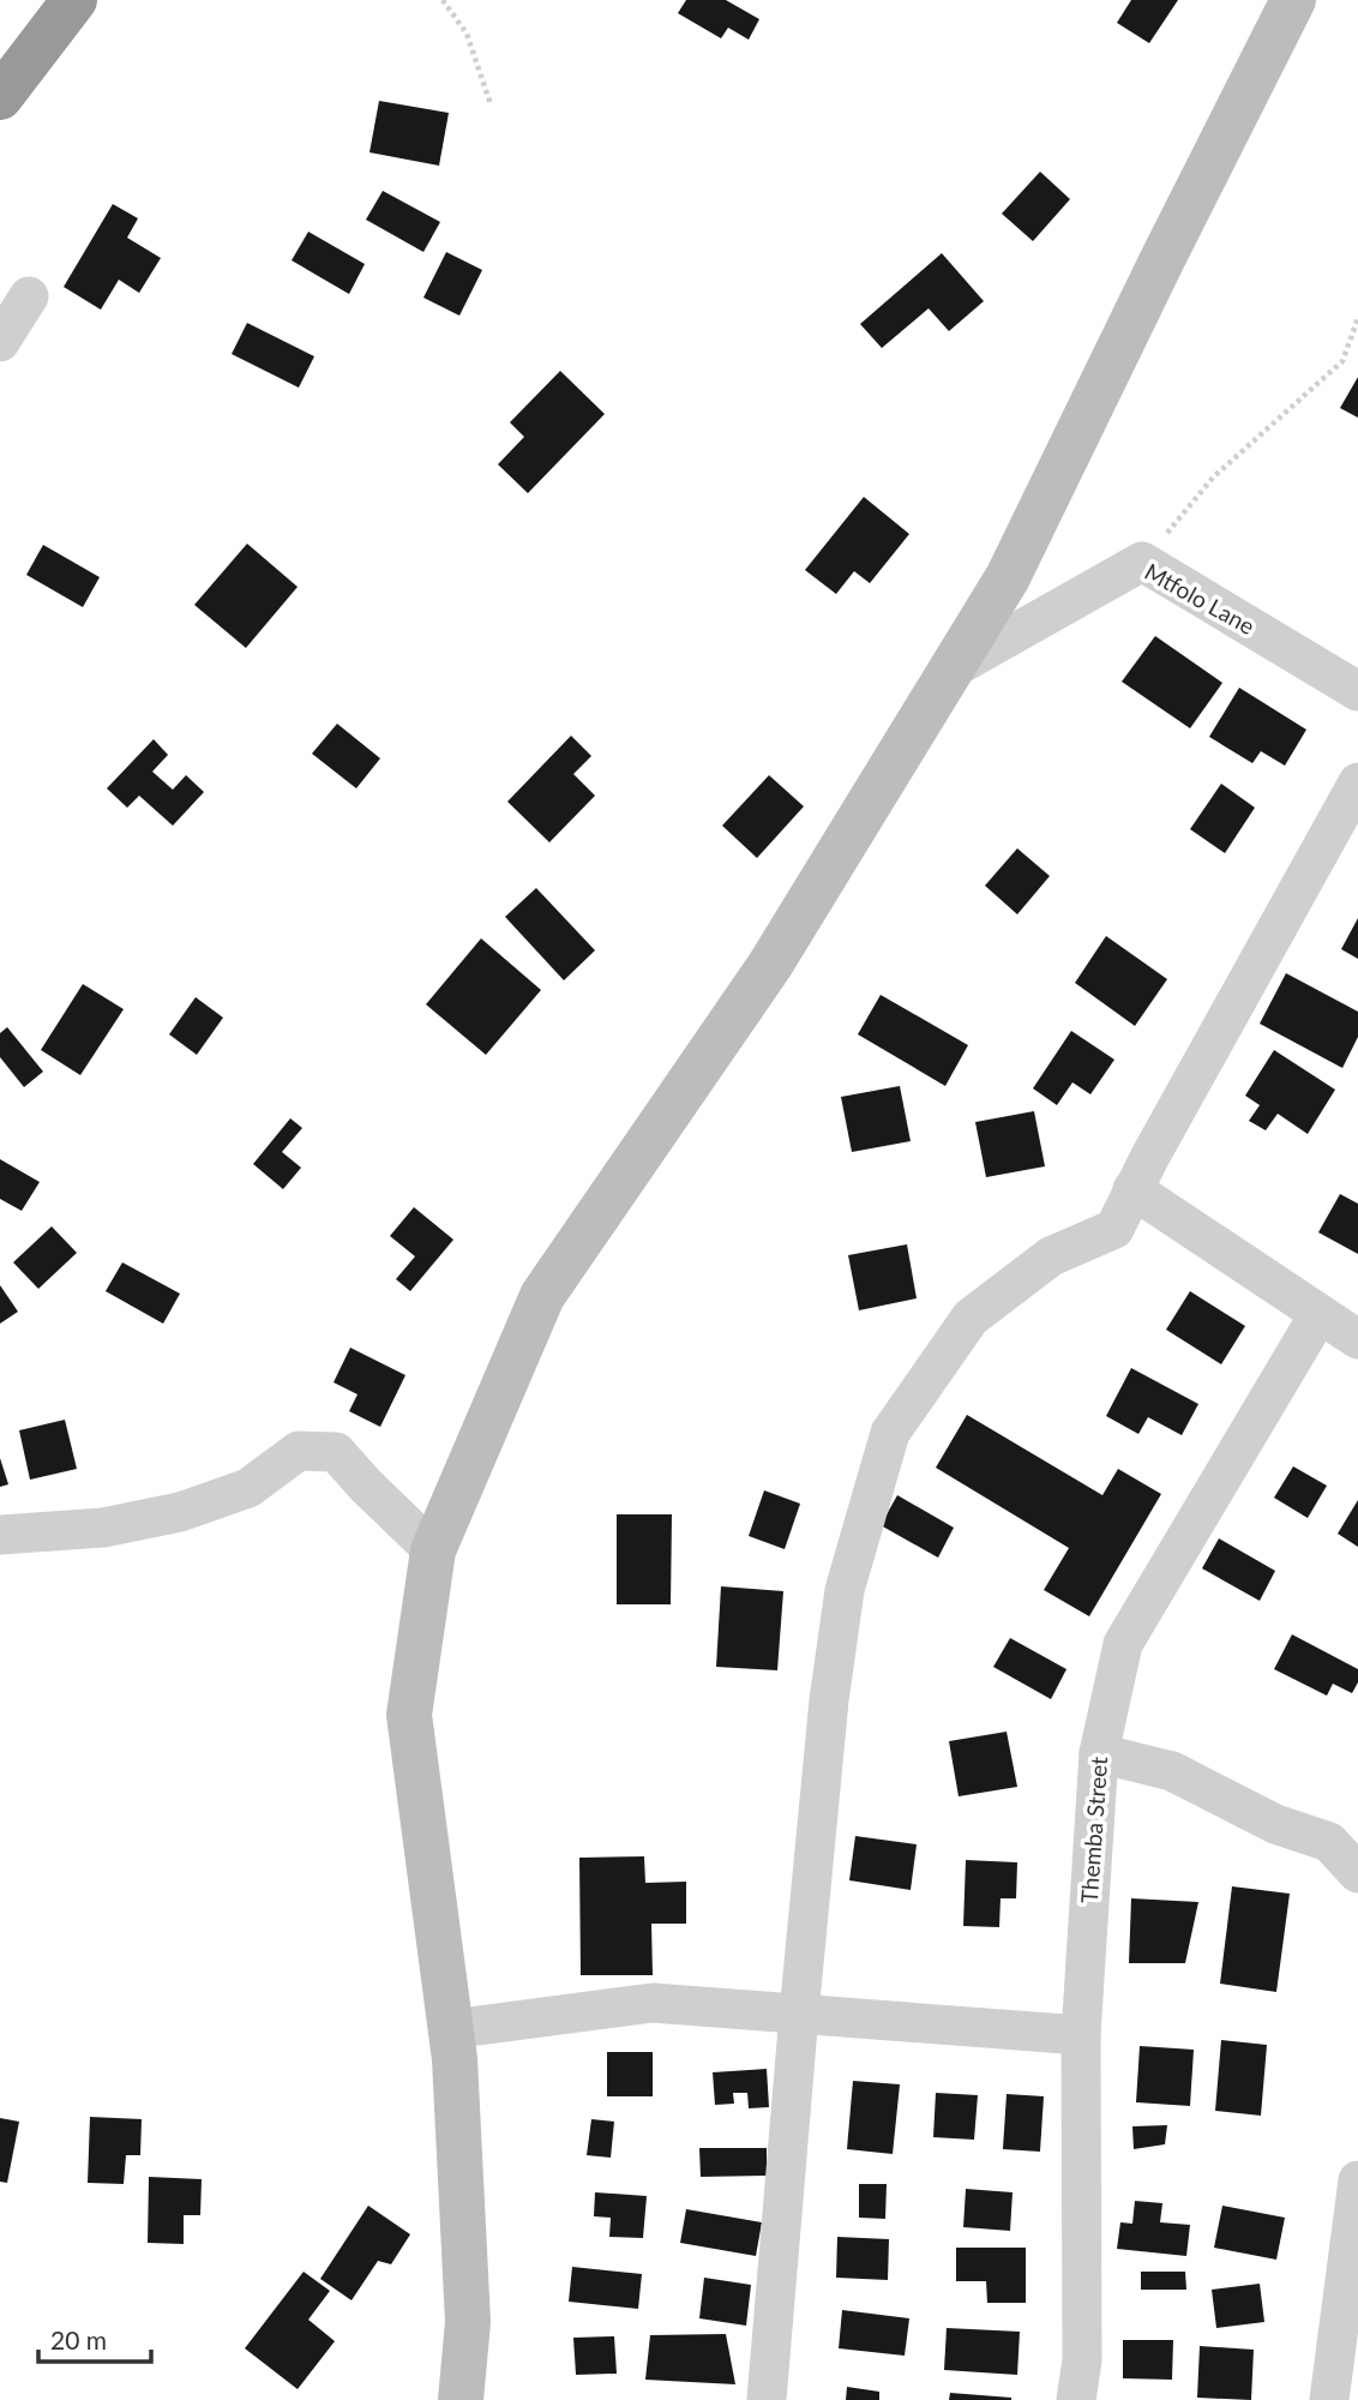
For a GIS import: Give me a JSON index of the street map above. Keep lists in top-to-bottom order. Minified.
{"streets":{"street":["Mtfolo Lane","Themba Street"]},"scale_bar":"20 m"}
